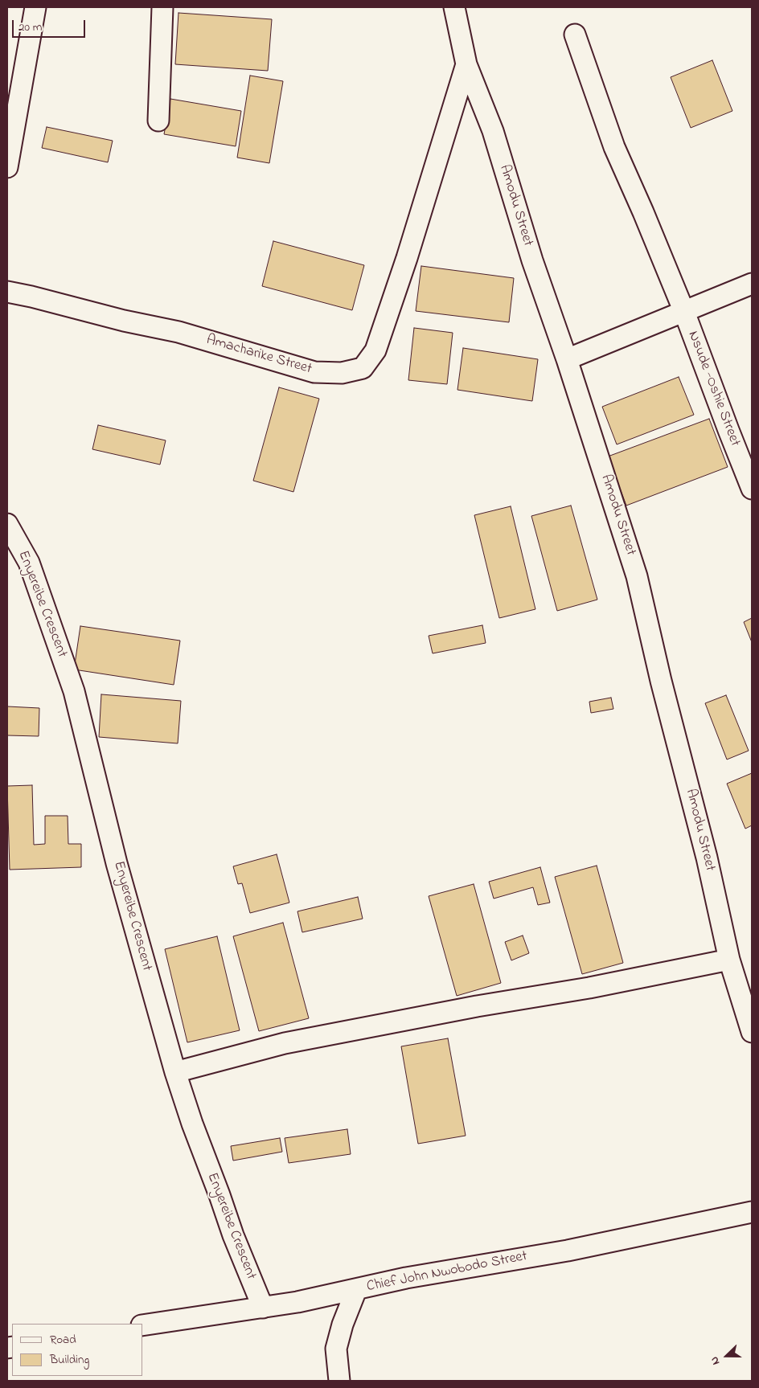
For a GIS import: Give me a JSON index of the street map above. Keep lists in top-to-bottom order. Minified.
{"streets":{"street":["Amodu Street","Amacharike Street","Nsude -Oshie Street","Enyereibe Crescent","Chief John Nwobodo Street"]},"crossings":[["Amodu Street","Amacharike Street"],["Enyereibe Crescent","Chief John Nwobodo Street"]],"legend":["Road","Building"],"scale_bar":"20 m","north":"left"}
